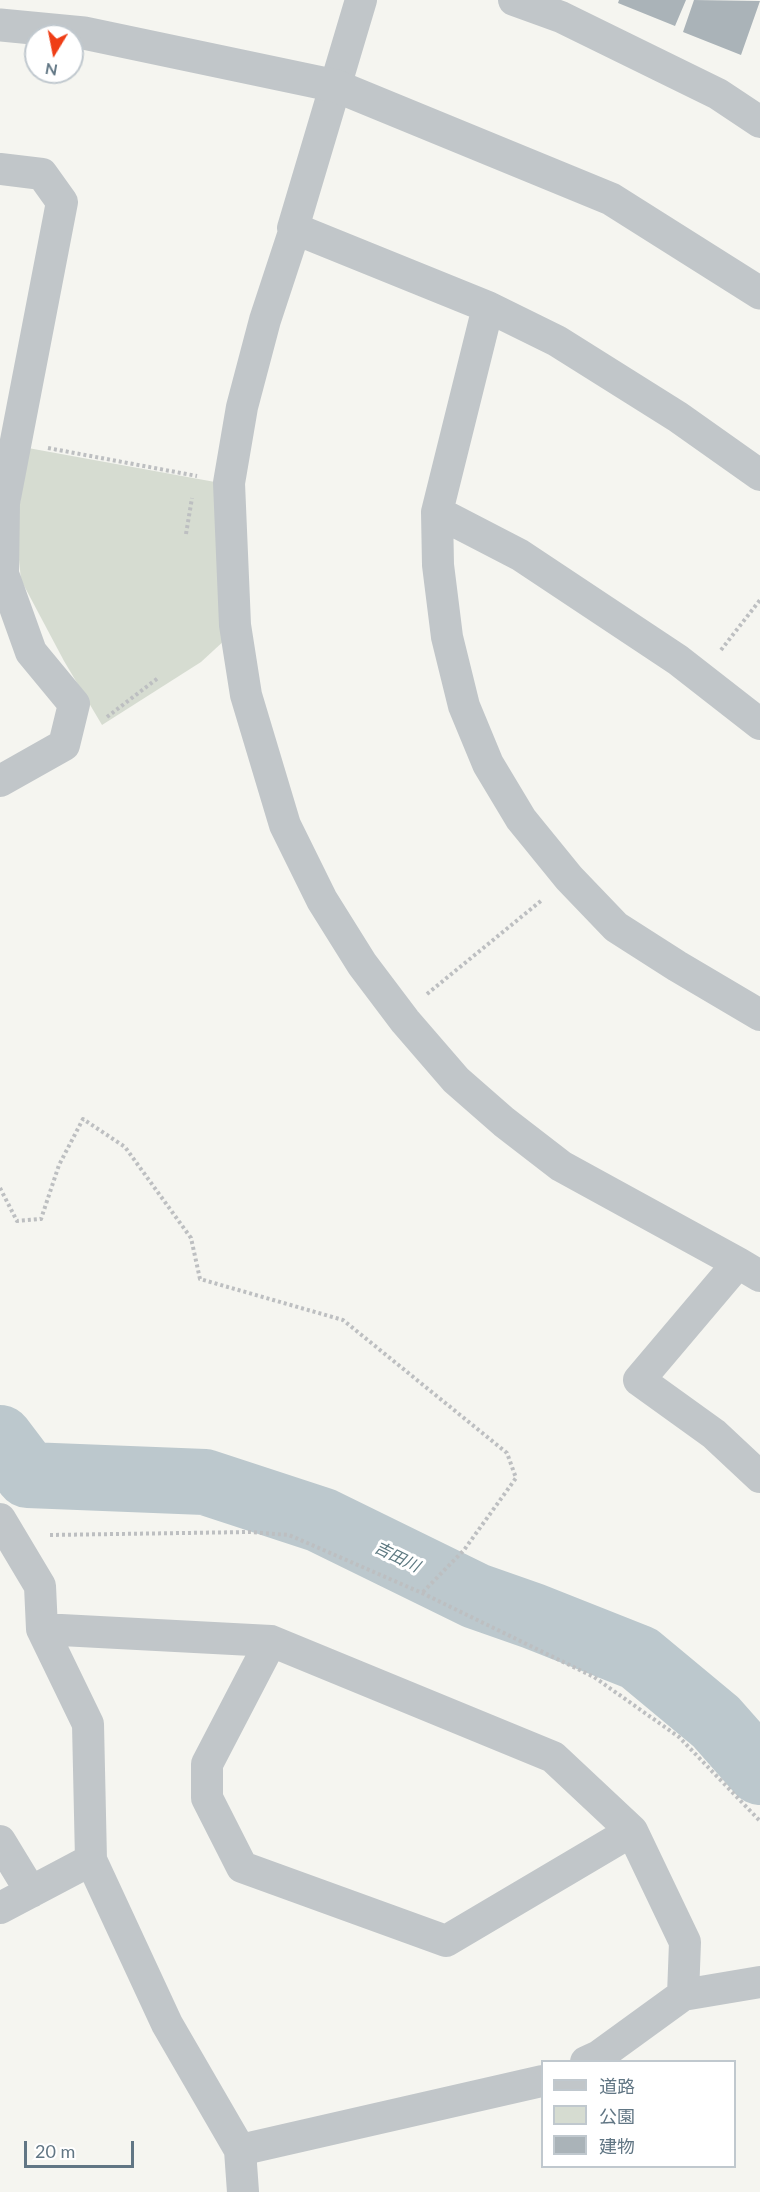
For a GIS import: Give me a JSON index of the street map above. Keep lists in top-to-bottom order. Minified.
{"water":["吉田川"],"legend":["道路","公園","建物"],"scale_bar":"20 m","north":"bottom"}
